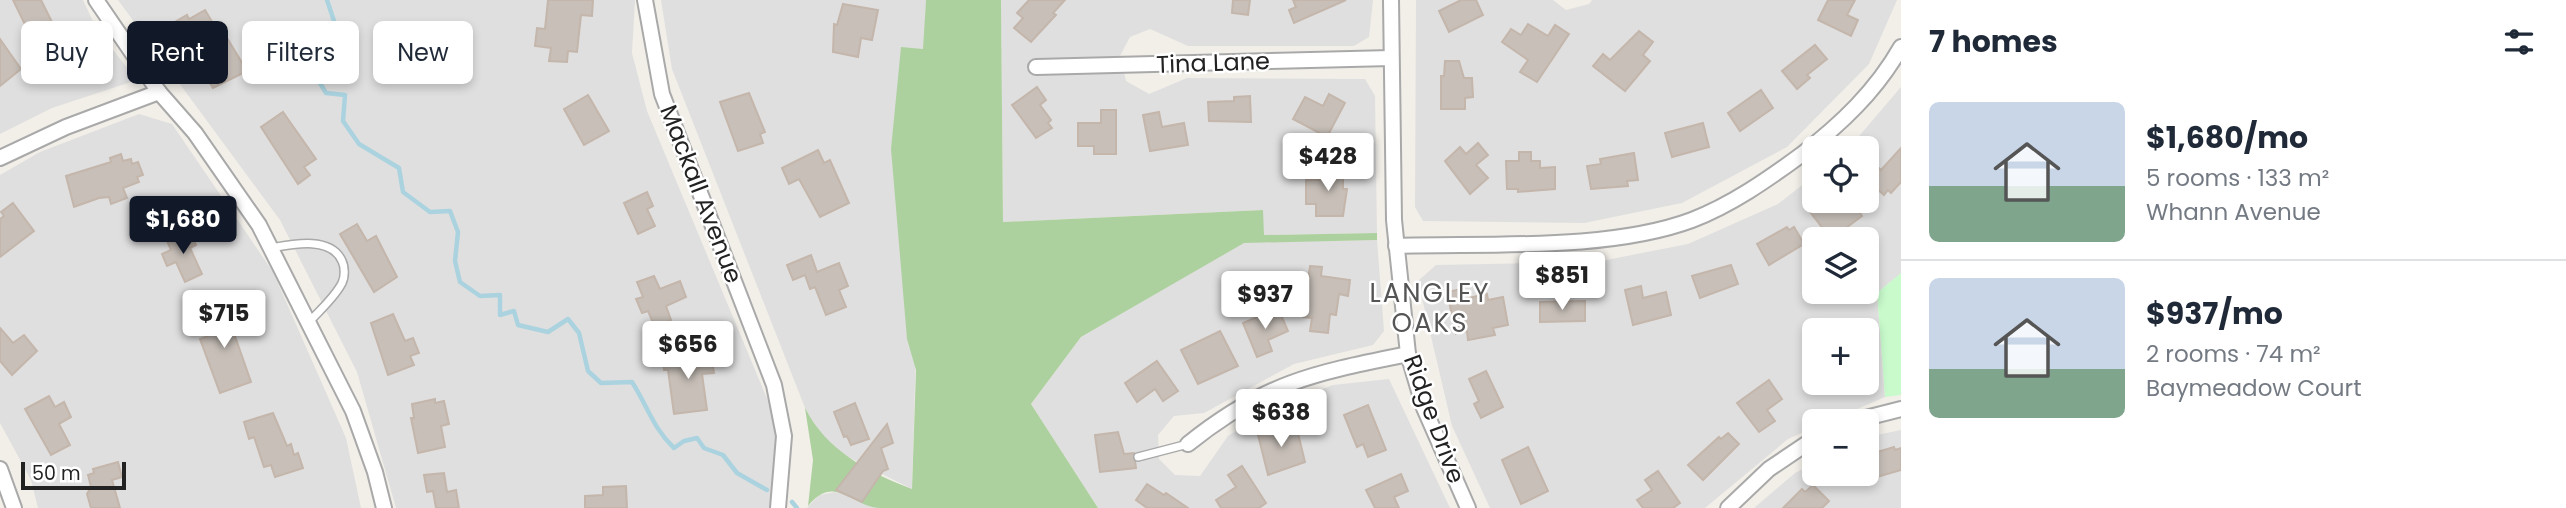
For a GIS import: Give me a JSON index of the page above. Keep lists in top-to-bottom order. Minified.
{"streets":{"street":["Tina Lane","Mackall Avenue","Ridge Drive"]},"crossings":[["Tina Lane","Ridge Drive"]],"districts":["LANGLEY OAKS"],"scale_bar":"50 m","page":{"heading":"7 homes","chip":["Buy","Rent","Filters","New"],"list":[{"name":"$1,680/mo","note":"5 rooms · 133 m² · Whann Avenue"},{"name":"$937/mo","note":"2 rooms · 74 m² · Baymeadow Court"}],"price":["$428","$1,680","$851","$937","$715","$656","$638"],"map_buttons":["+","−"],"scale":"50 m"}}
